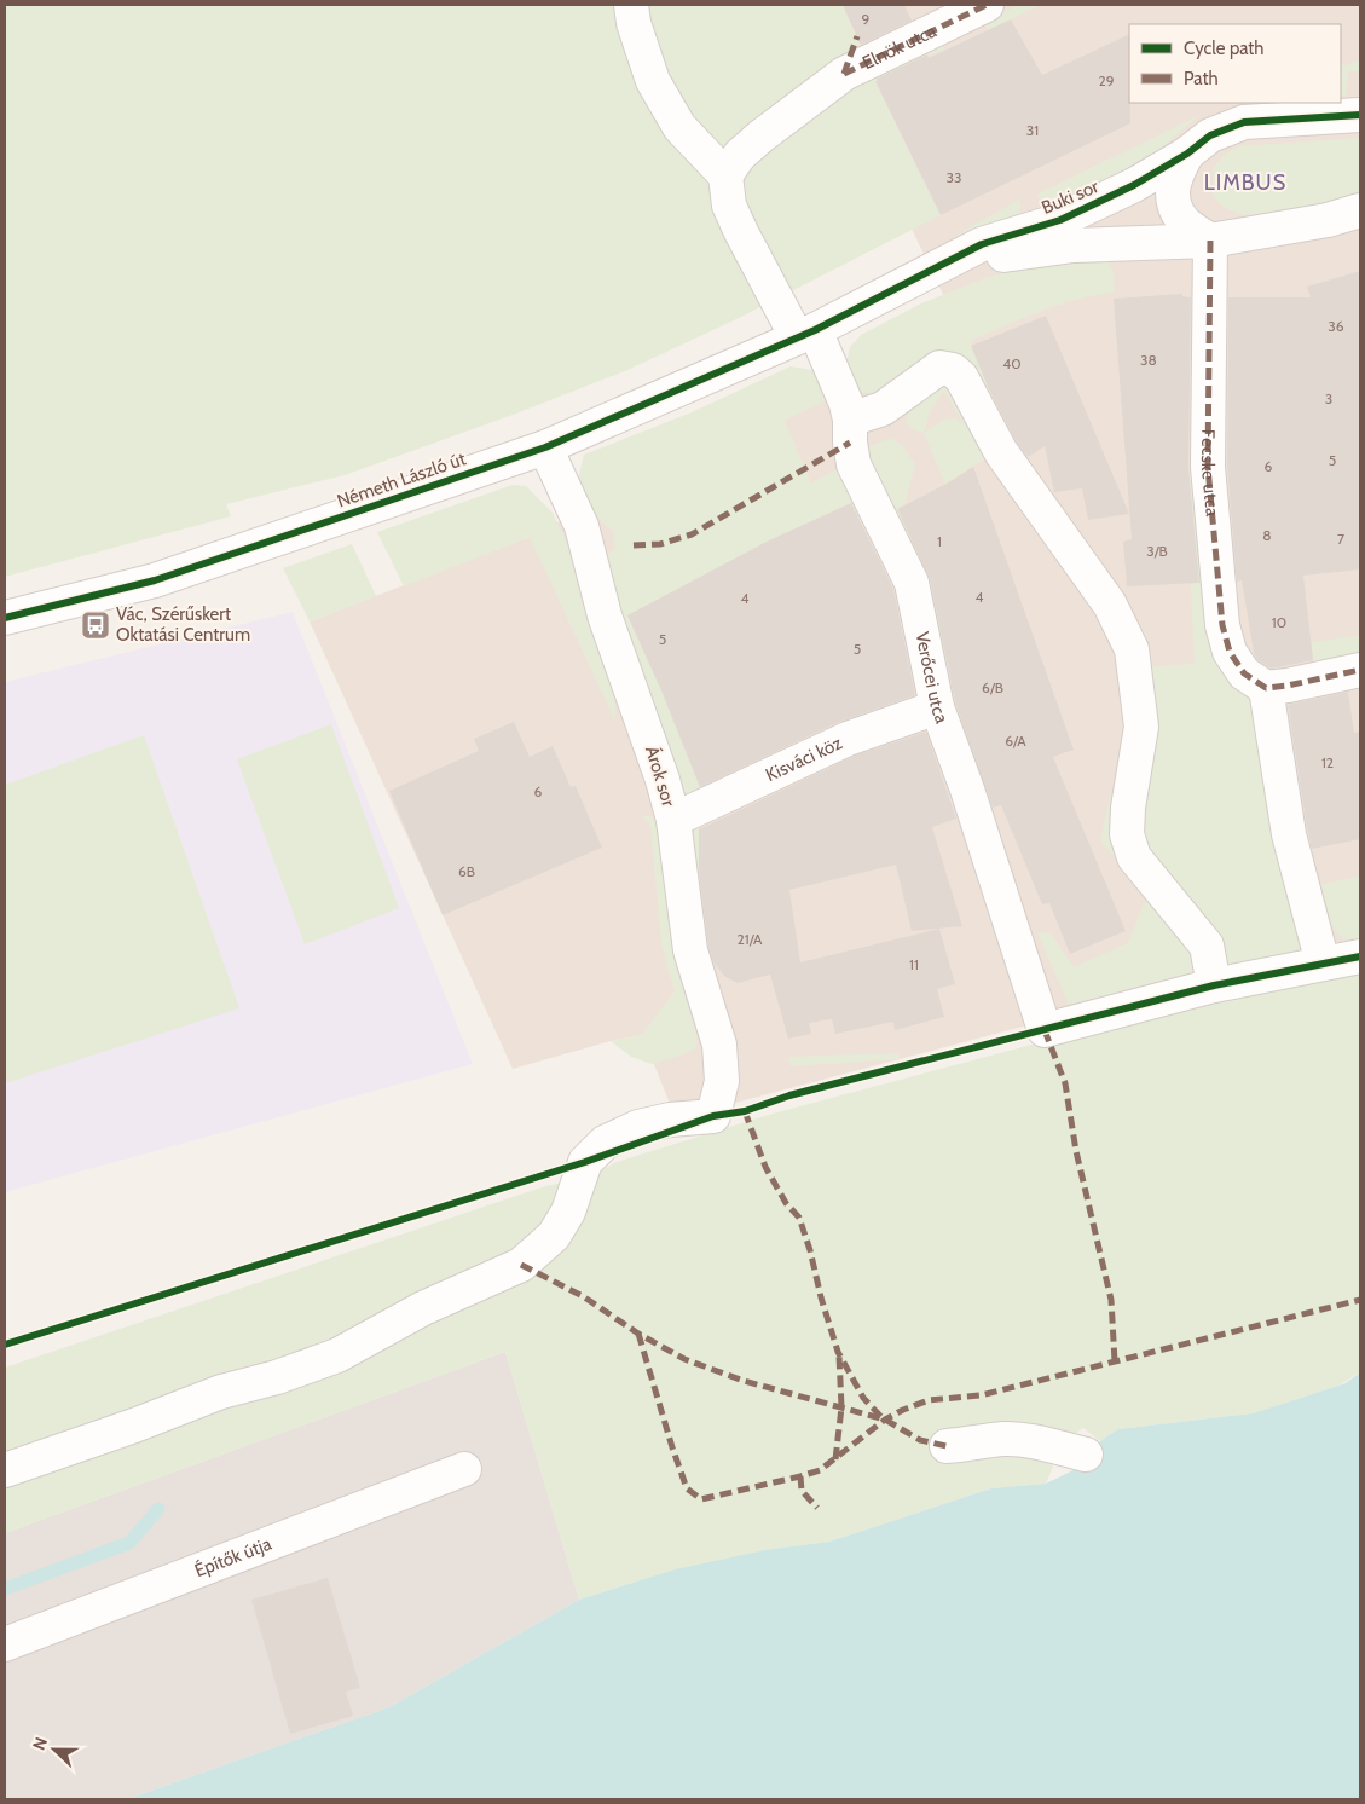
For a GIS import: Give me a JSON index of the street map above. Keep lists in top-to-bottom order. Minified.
{"streets":{"street":["Elnök utca","Buki sor","Fecske utca","Németh László út","Verőcei utca","Kisváci köz","Árok sor","Építők útja"]},"crossings":[["Elnök utca","Verőcei utca"],["Buki sor","Fecske utca"],["Buki sor","Németh László út"],["Buki sor","Verőcei utca"],["Németh László út","Verőcei utca"],["Németh László út","Árok sor"],["Verőcei utca","Kisváci köz"],["Kisváci köz","Árok sor"]],"districts":["LIMBUS"],"places":{"bus stop":["Vác, Szérűskert Oktatási Centrum"]},"house_numbers":["9","29","31","33","36","38","40","3","5","6","8","7","1","3/B","4","4","10","5","5","6/B","6/A","12","6","6B","21/A","11"],"legend":["Cycle path","Path"],"north":"left"}
